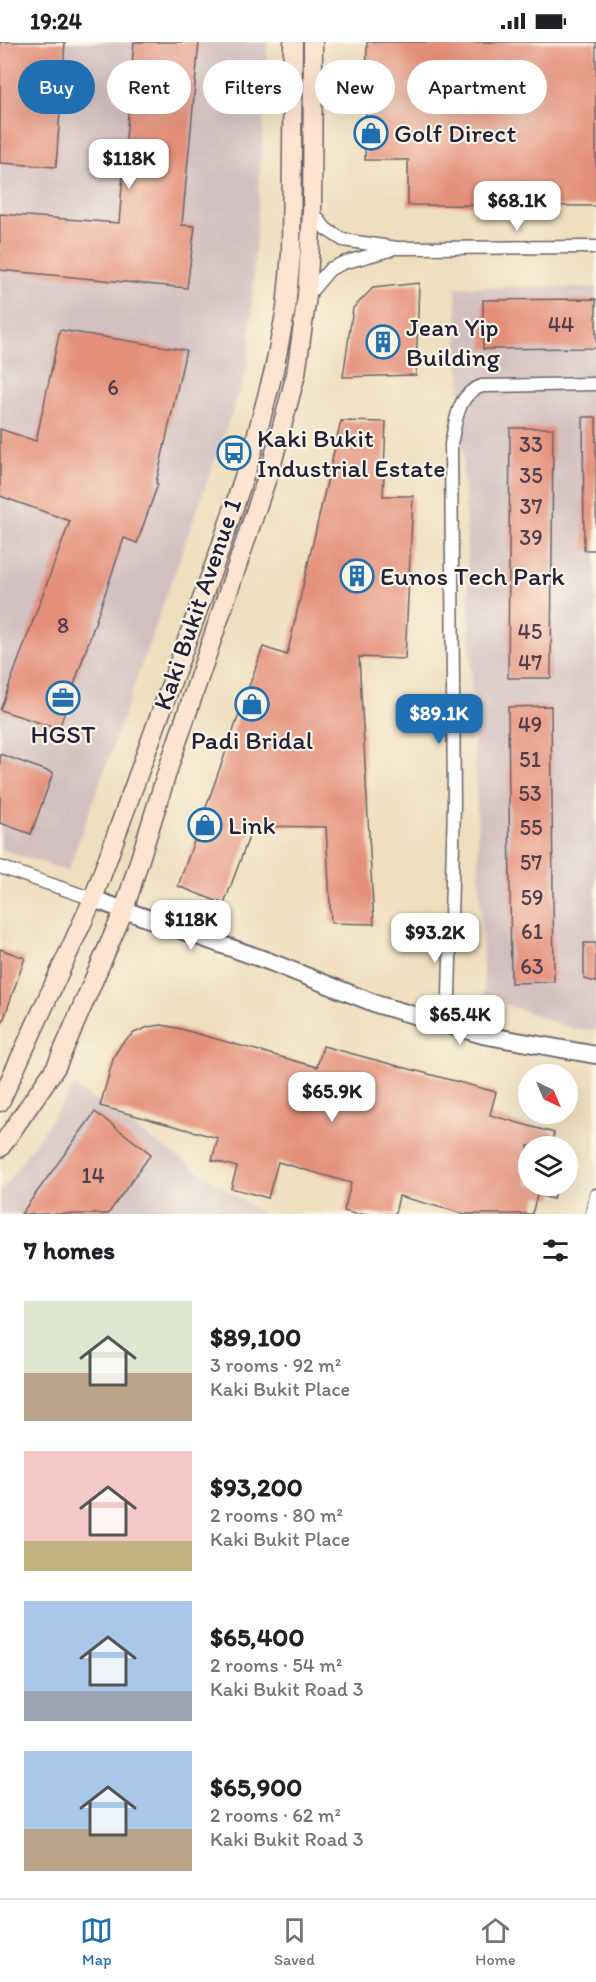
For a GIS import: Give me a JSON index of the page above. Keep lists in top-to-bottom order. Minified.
{"streets":{"main road":["Kaki Bukit Avenue 1"]},"places":{"shop":["Golf Direct","Padi Bridal","Link"],"building":["Jean Yip Building","Eunos Tech Park"],"bus stop":["Kaki Bukit Industrial Estate"],"office":["HGST"]},"house_numbers":["44","6","33","35","37","39","8","45","47","49","51","53","55","57","59","61","63","14"],"north":"bottom right","page":{"status":"19:24","chip":["Buy","Rent","Filters","New","Apartment"],"price":["$118K","$68.1K","$89.1K","$118K","$93.2K","$65.4K","$65.9K"],"heading":"7 homes","list":[{"name":"$89,100","note":"3 rooms · 92 m² · Kaki Bukit Place"},{"name":"$93,200","note":"2 rooms · 80 m² · Kaki Bukit Place"},{"name":"$65,400","note":"2 rooms · 54 m² · Kaki Bukit Road 3"},{"name":"$65,900","note":"2 rooms · 62 m² · Kaki Bukit Road 3"}],"tabs":["Map","Saved","Home"]}}
